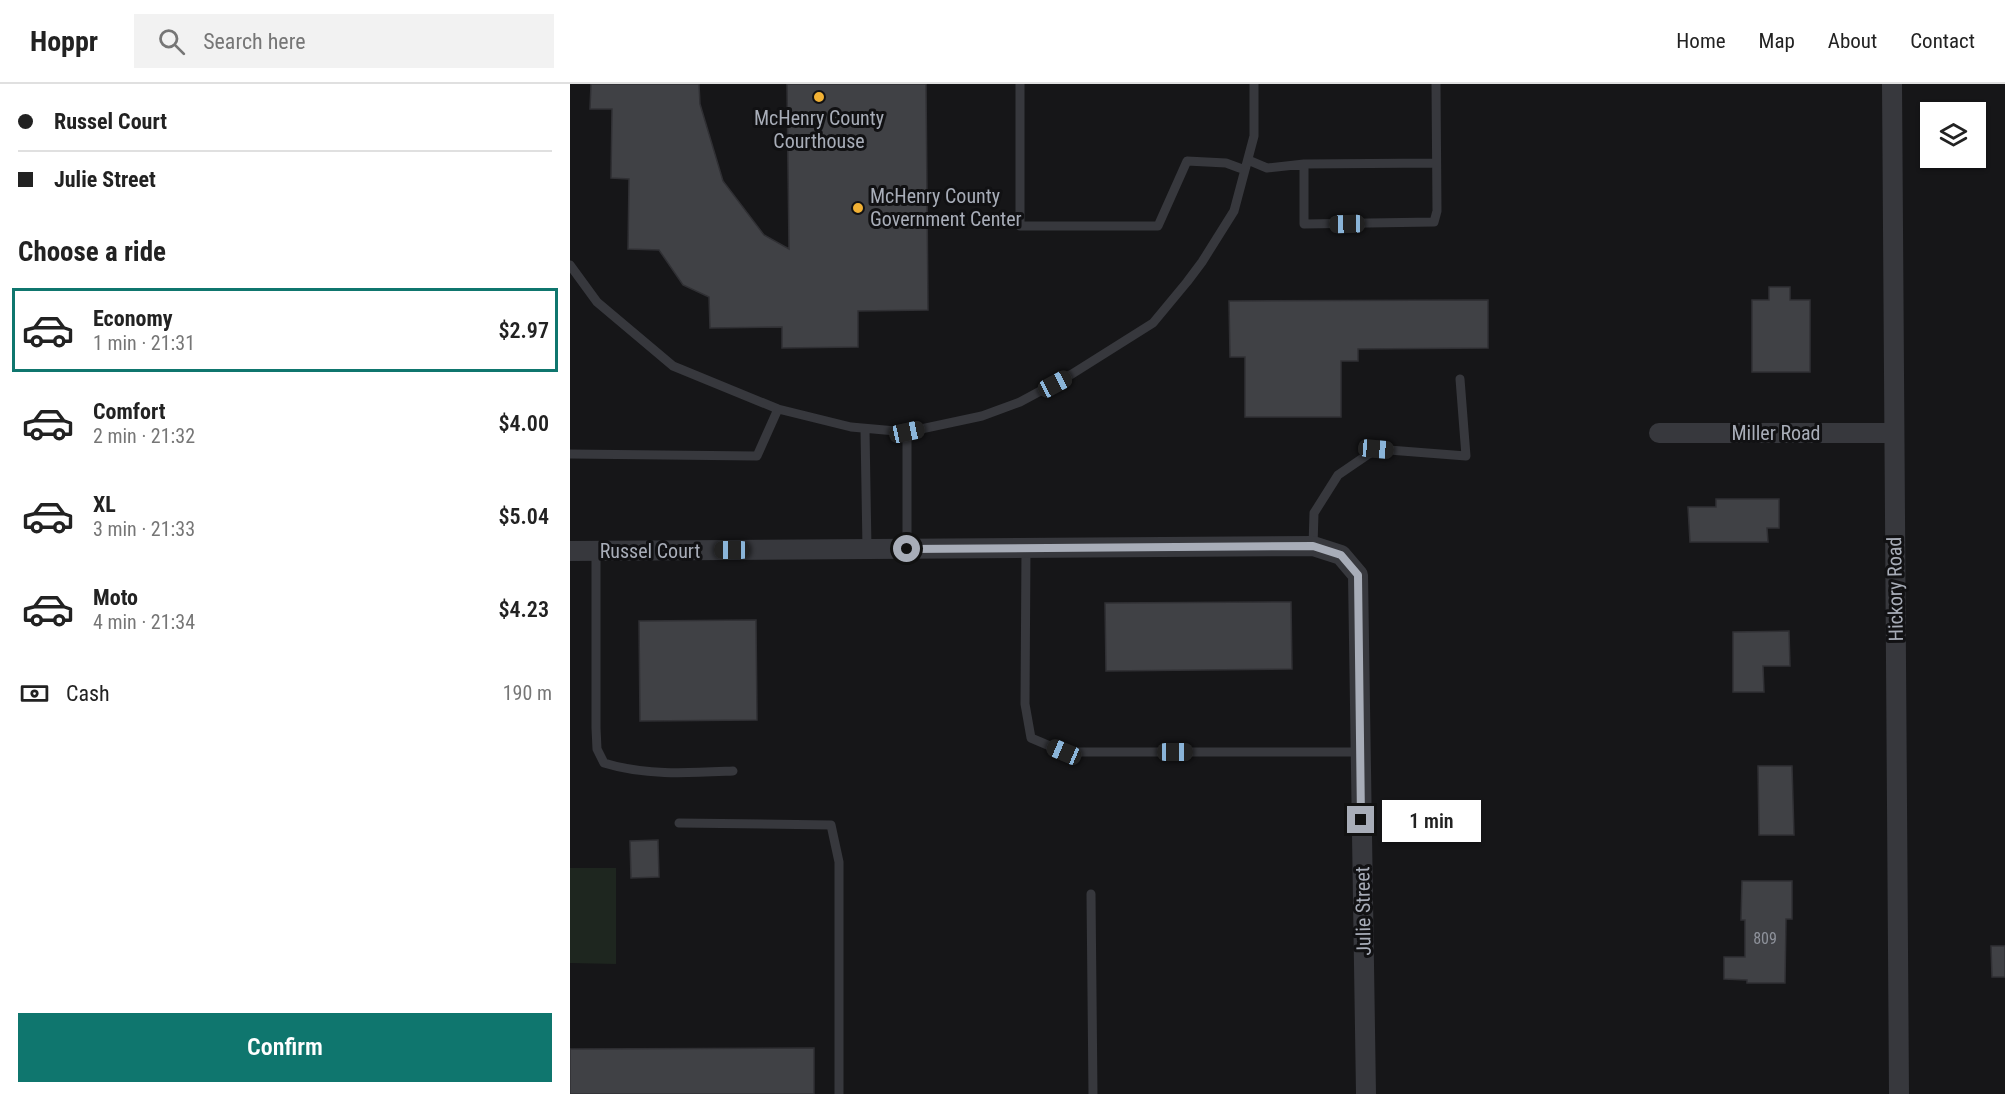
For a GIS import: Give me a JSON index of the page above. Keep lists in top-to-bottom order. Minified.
{"streets":{"street":["Miller Road","Russel Court","Hickory Road","Julie Street"]},"crossings":[["Miller Road","Hickory Road"],["Russel Court","Julie Street"]],"places":["McHenry County Courthouse","McHenry County Government Center"],"house_numbers":["809"],"page":{"header":"Hoppr","search":"Search here","nav":["Home","Map","About","Contact"],"banner":["Russel Court","Julie Street"],"heading":"Choose a ride","list":[{"name":"Economy","note":"1 min · 21:31","value":"$2.97"},{"name":"Comfort","note":"2 min · 21:32","value":"$4.00"},{"name":"XL","note":"3 min · 21:33","value":"$5.04"},{"name":"Moto","note":"4 min · 21:34","value":"$4.23"}],"pay":["Cash","190 m"],"bubble":"1 min","buttons":"Confirm"}}
